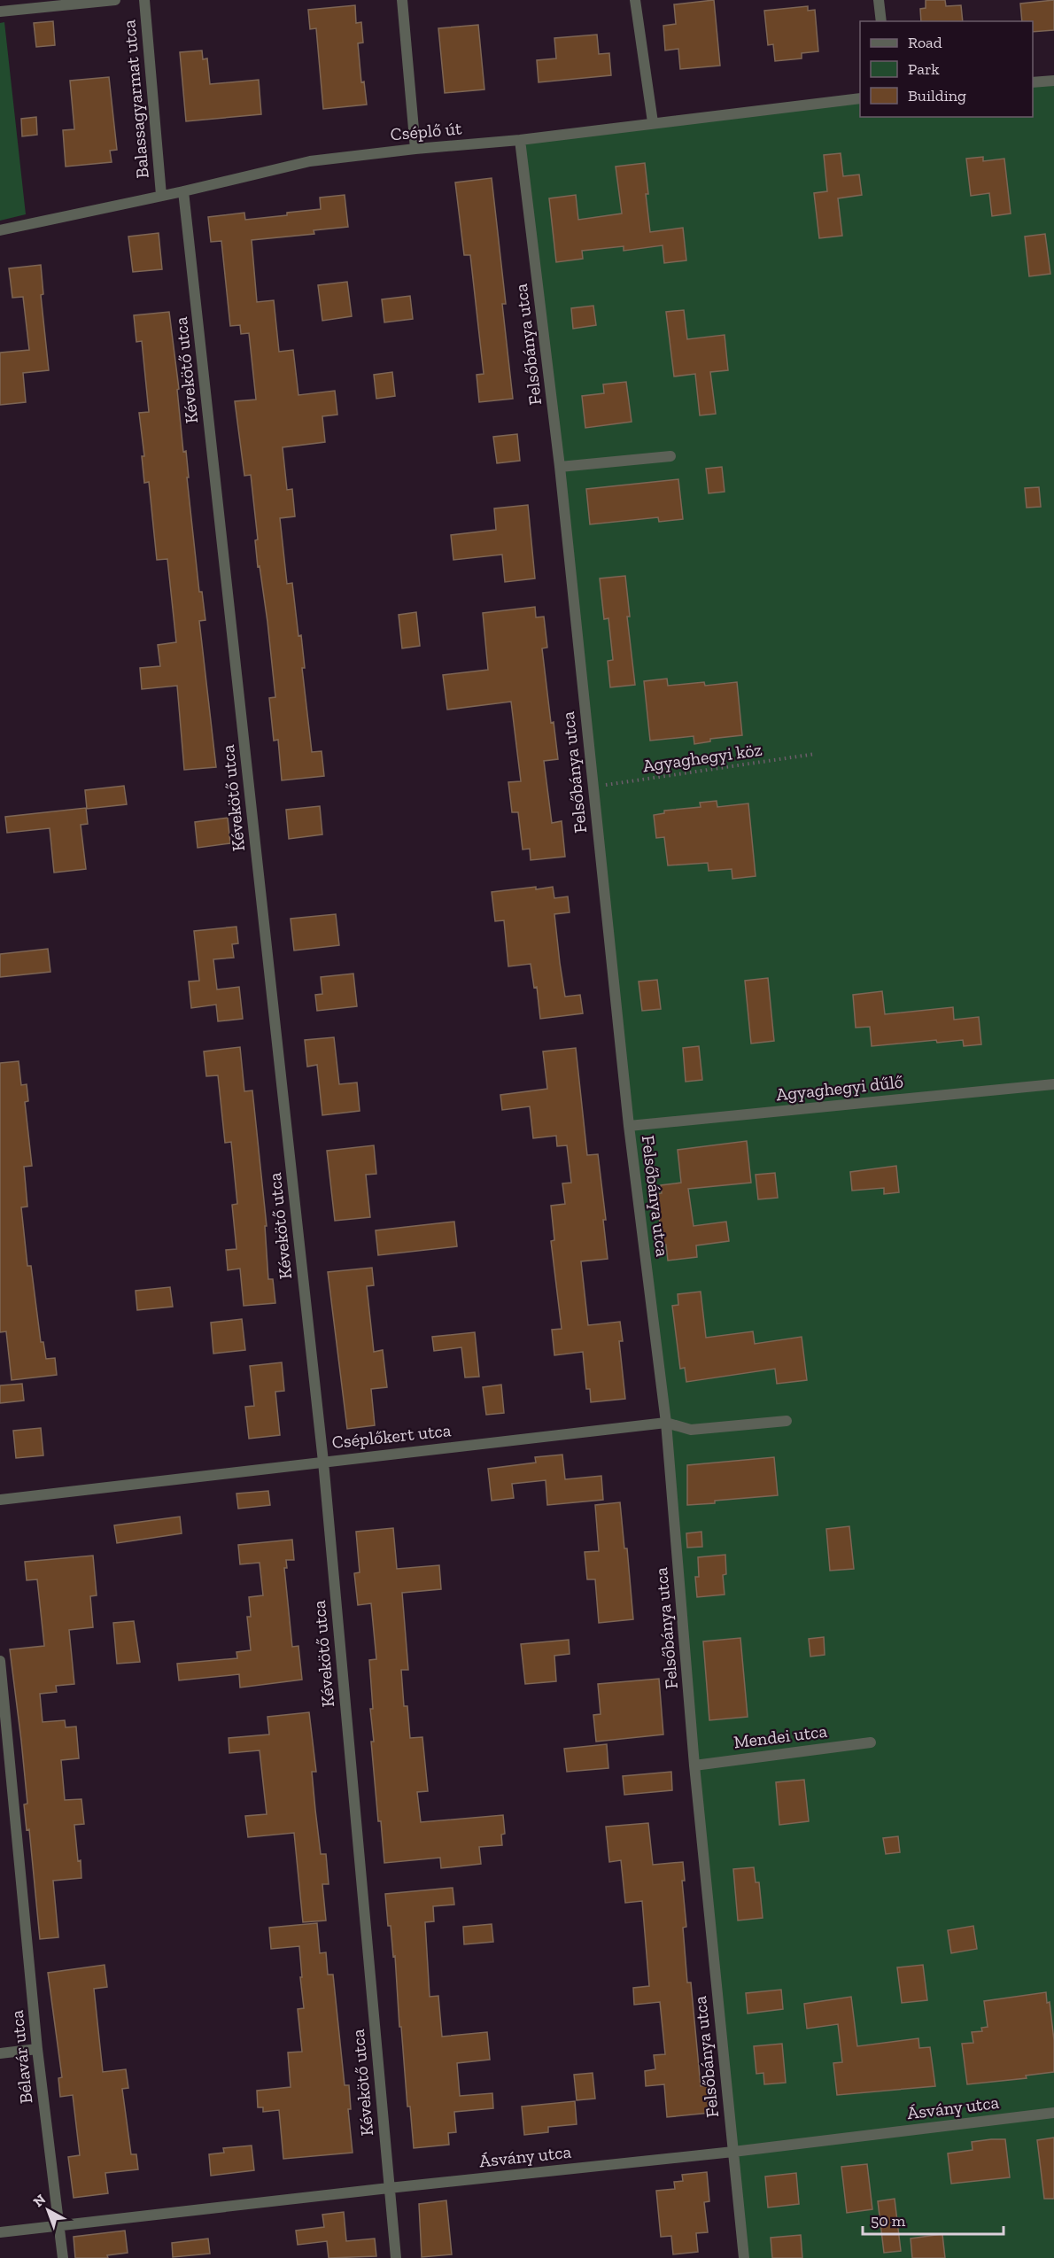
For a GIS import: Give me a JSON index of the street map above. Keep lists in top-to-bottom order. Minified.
{"streets":{"street":["Balassagyarmat utca","Cséplő út","Felsőbánya utca","Kévekötő utca","Agyaghegyi dűlő","Cséplőkert utca","Mendei utca","Bélavár utca","Ásvány utca"],"path":["Agyaghegyi köz"]},"crossings":[["Balassagyarmat utca","Cséplő út"],["Cséplő út","Felsőbánya utca"],["Cséplő út","Kévekötő utca"],["Felsőbánya utca","Agyaghegyi köz"],["Felsőbánya utca","Agyaghegyi dűlő"],["Felsőbánya utca","Cséplőkert utca"],["Felsőbánya utca","Mendei utca"],["Felsőbánya utca","Ásvány utca"],["Kévekötő utca","Cséplőkert utca"],["Kévekötő utca","Ásvány utca"],["Bélavár utca","Ásvány utca"]],"legend":["Road","Park","Building"],"scale_bar":"50 m","north":"top left"}
